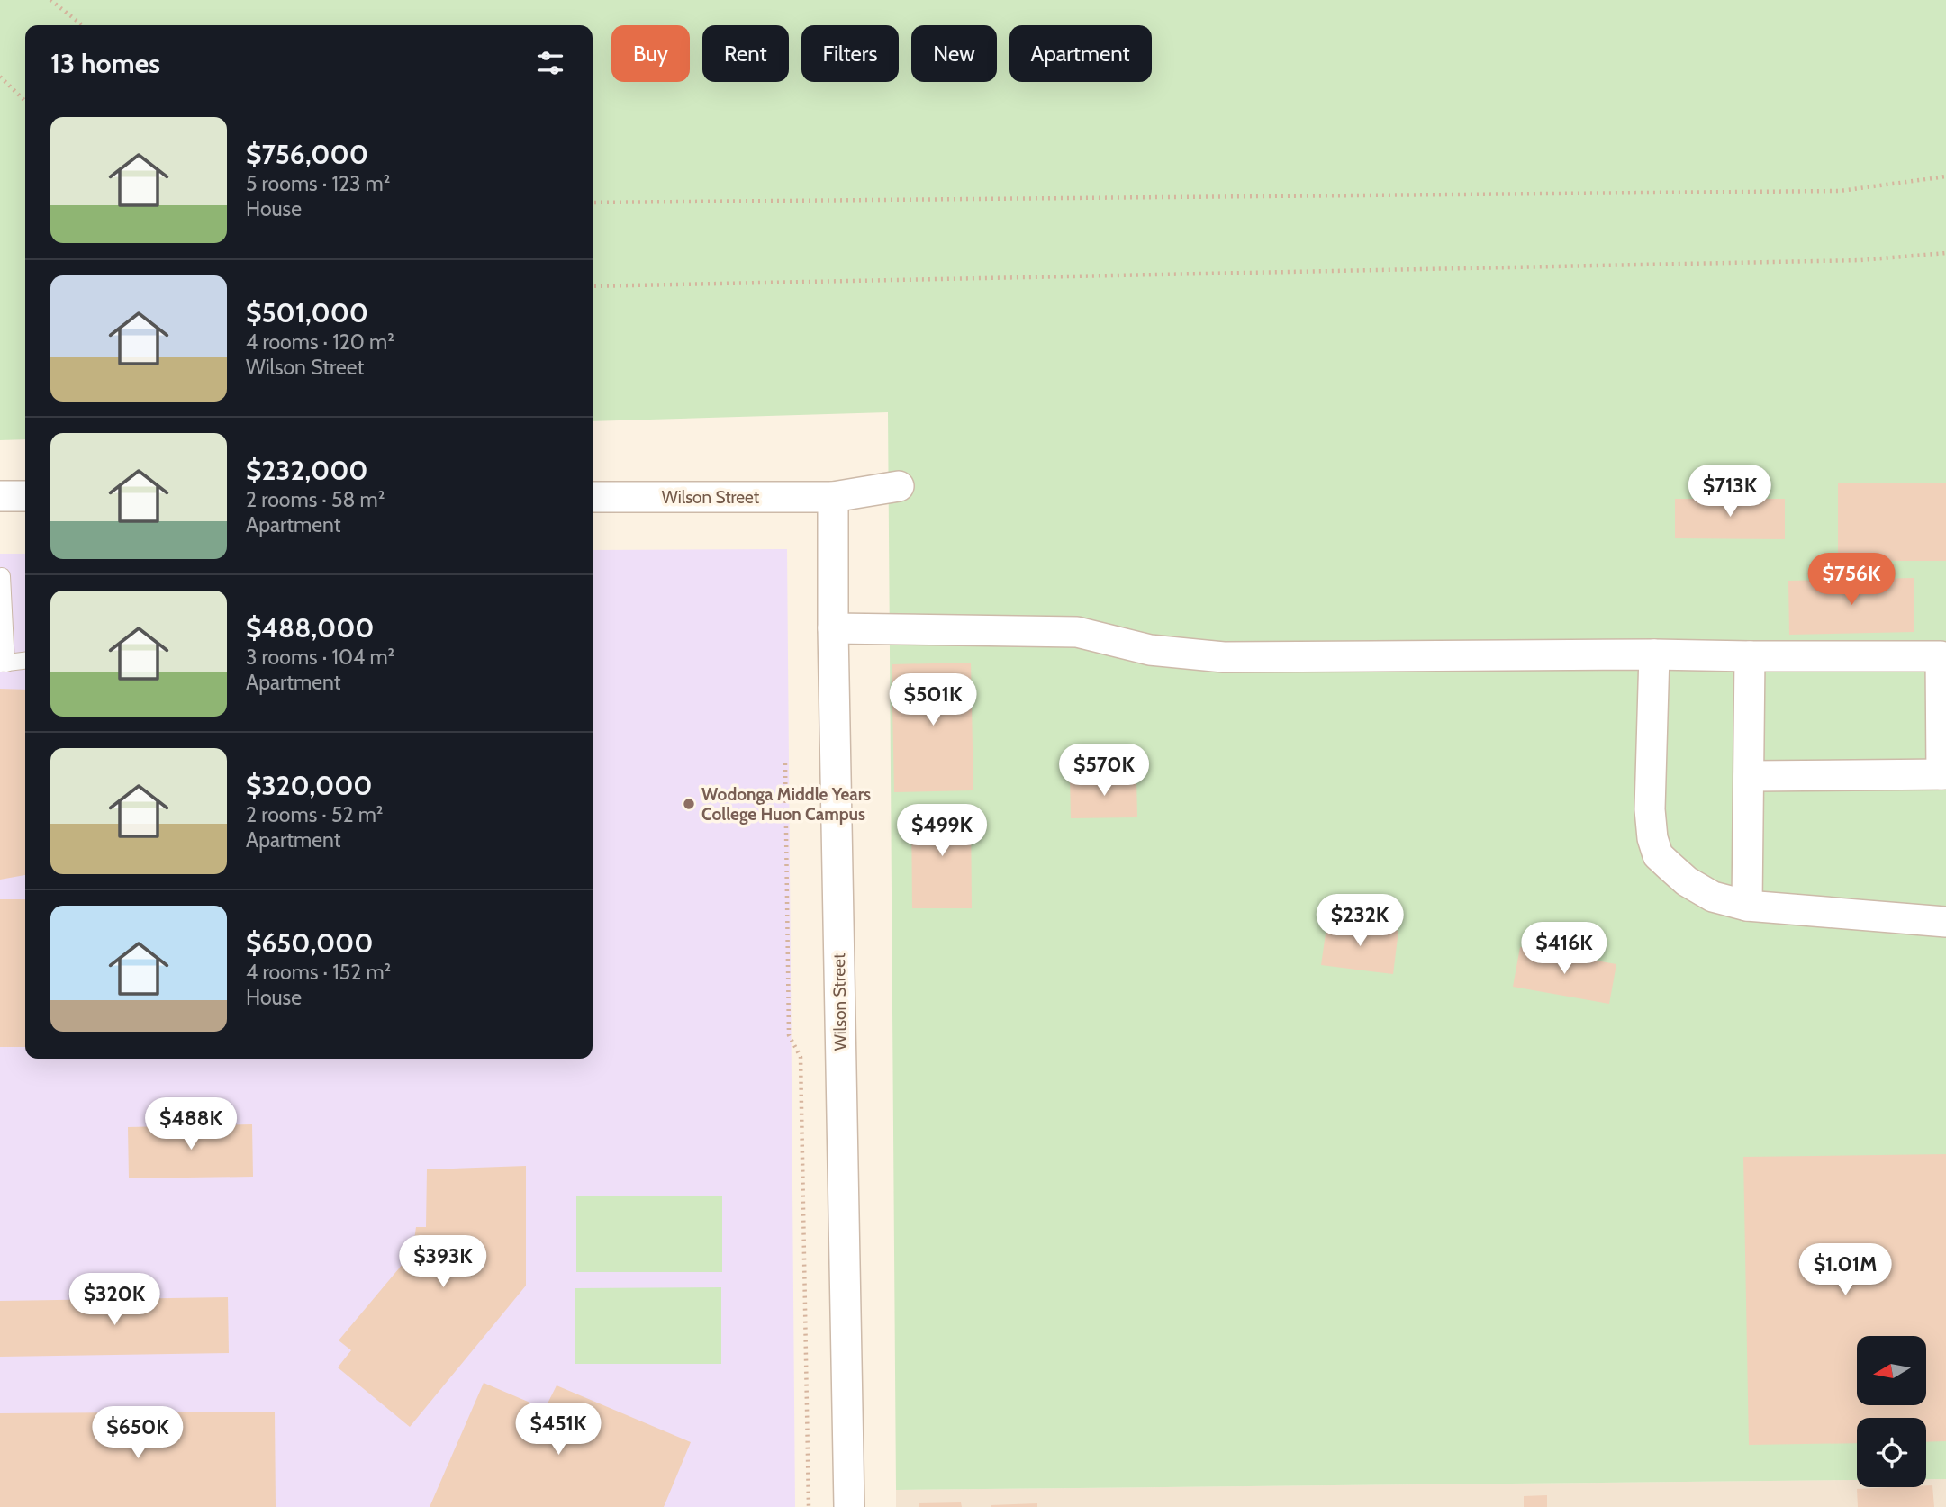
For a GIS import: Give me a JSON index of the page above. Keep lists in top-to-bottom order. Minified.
{"streets":{"street":["Wilson Street"]},"places":["Wodonga Middle Years College Huon Campus"],"north":"left","page":{"chip":["Buy","Rent","Filters","New","Apartment"],"heading":"13 homes","list":[{"name":"$756,000","note":"5 rooms · 123 m² · House"},{"name":"$501,000","note":"4 rooms · 120 m² · Wilson Street"},{"name":"$232,000","note":"2 rooms · 58 m² · Apartment"},{"name":"$488,000","note":"3 rooms · 104 m² · Apartment"},{"name":"$320,000","note":"2 rooms · 52 m² · Apartment"},{"name":"$650,000","note":"4 rooms · 152 m² · House"}],"price":["$713K","$756K","$501K","$570K","$499K","$232K","$416K","$488K","$393K","$1.01M","$320K","$451K","$650K"]}}
